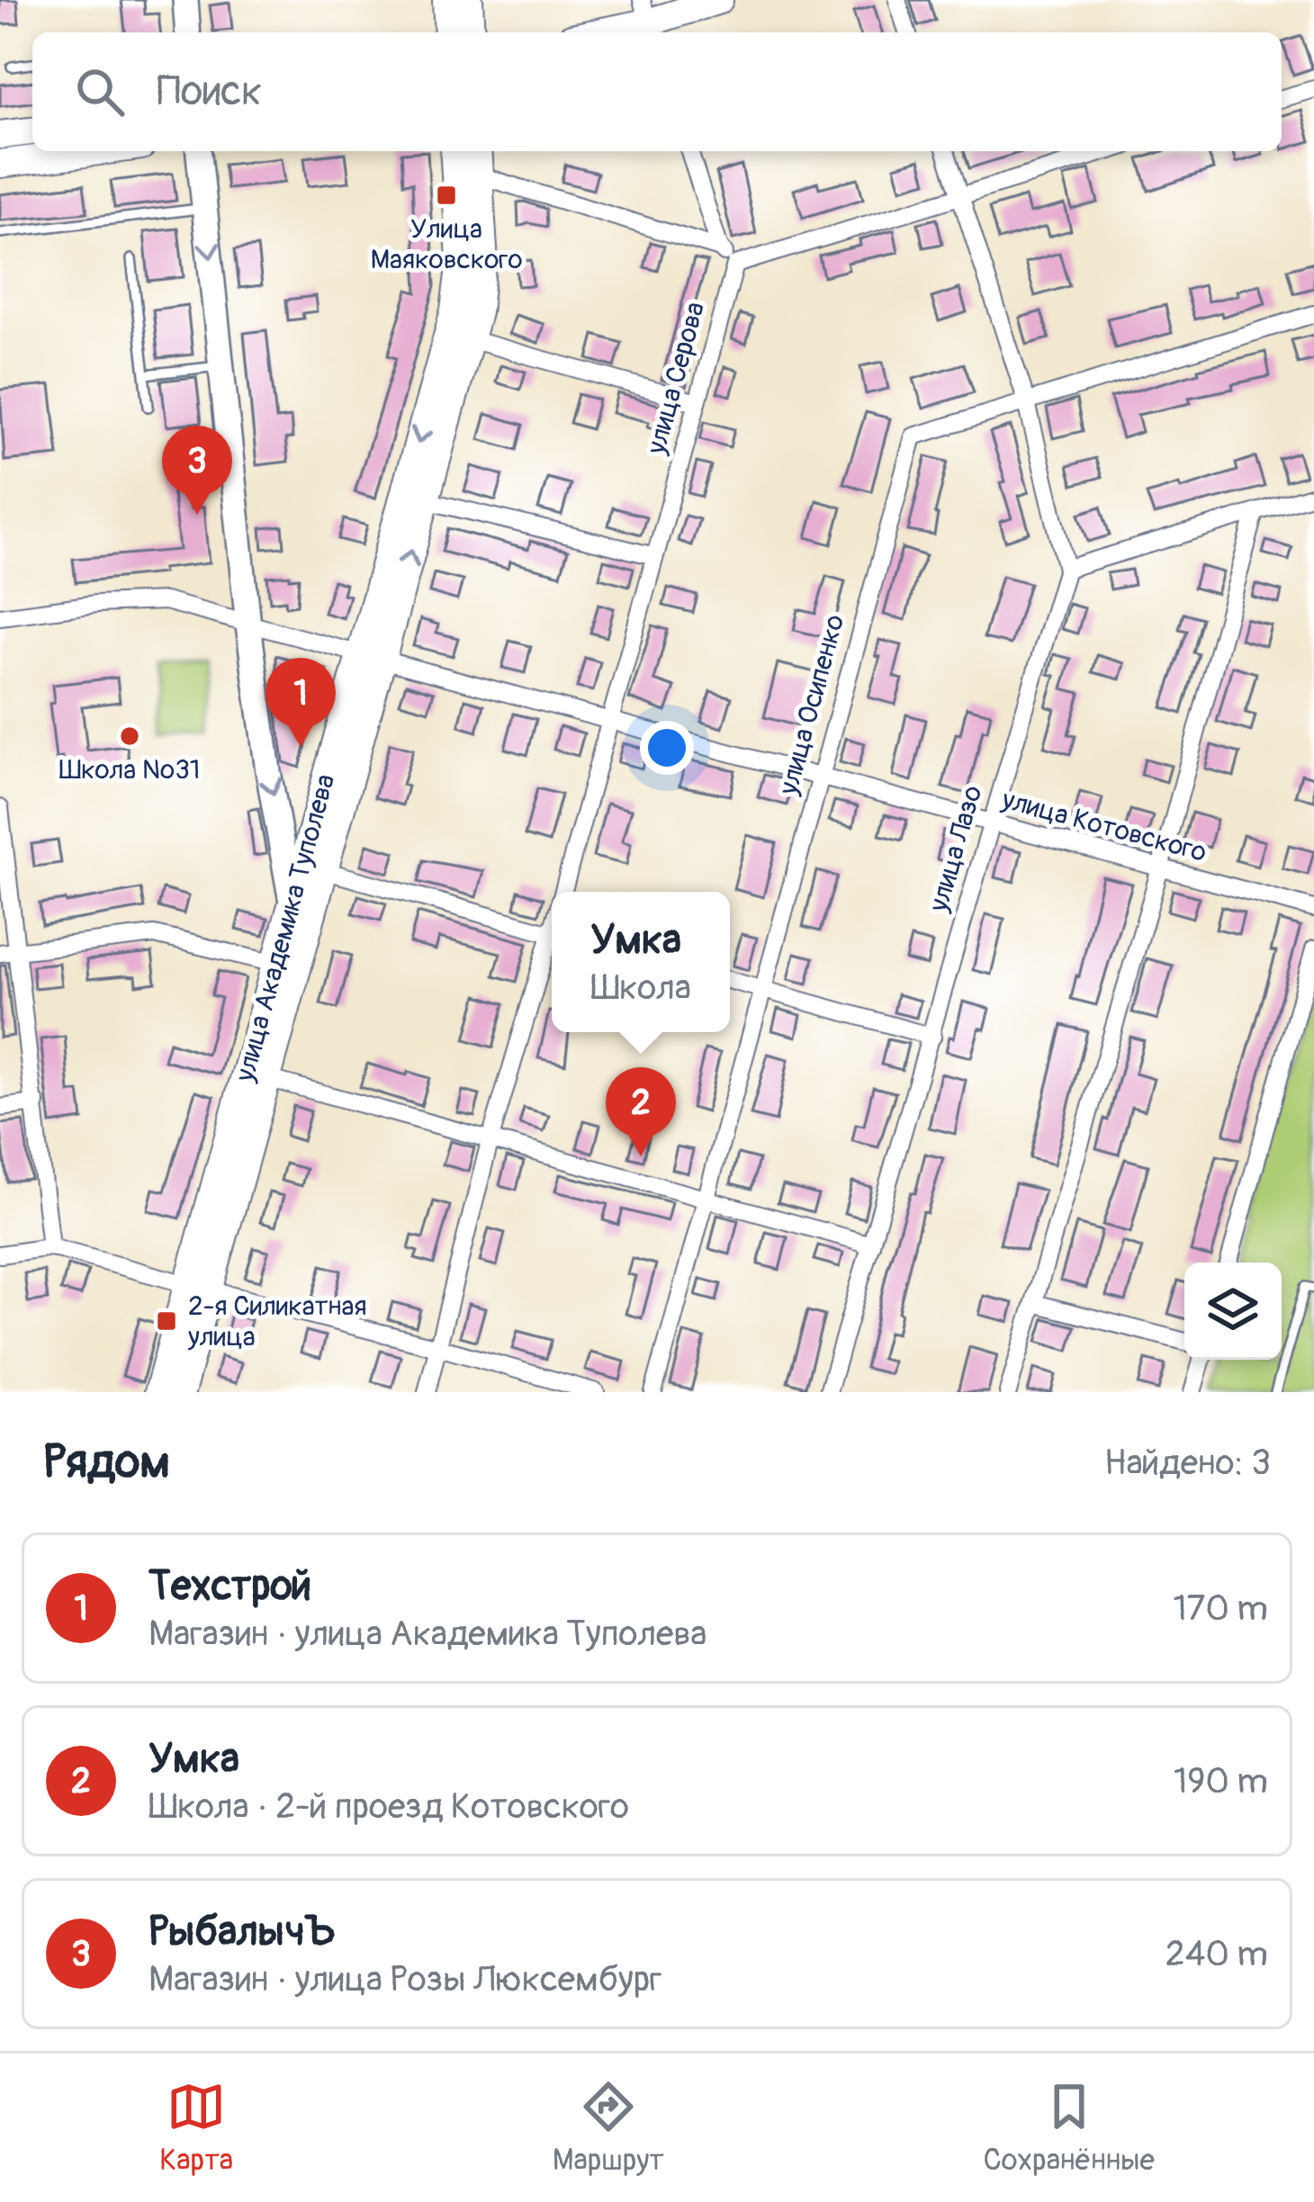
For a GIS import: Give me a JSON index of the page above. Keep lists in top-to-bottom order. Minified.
{"streets":{"main road":["улица Академика Туполева"],"street":["улица Серова","улица Осипенко","улица Котовского","улица Лазо"]},"crossings":[["улица Серова","улица Котовского"],["улица Осипенко","улица Котовского"],["улица Котовского","улица Лазо"],["улица Котовского","улица Академика Туполева"]],"places":{"transit":["Улица Маяковского","2-я Силикатная улица"],"other":["Школа №31"]},"page":{"search":"Поиск","pins":["3","1","2"],"popup":["Умка","Школа"],"heading":["Рядом","Найдено: 3"],"list":[{"mark":"1","name":"Техстрой","note":"Магазин · улица Академика Туполева","value":"170 m"},{"mark":"2","name":"Умка","note":"Школа · 2-й проезд Котовского","value":"190 m"},{"mark":"3","name":"РыбалычЪ","note":"Магазин · улица Розы Люксембург","value":"240 m"}],"nav":["Карта","Маршрут","Сохранённые"]}}
